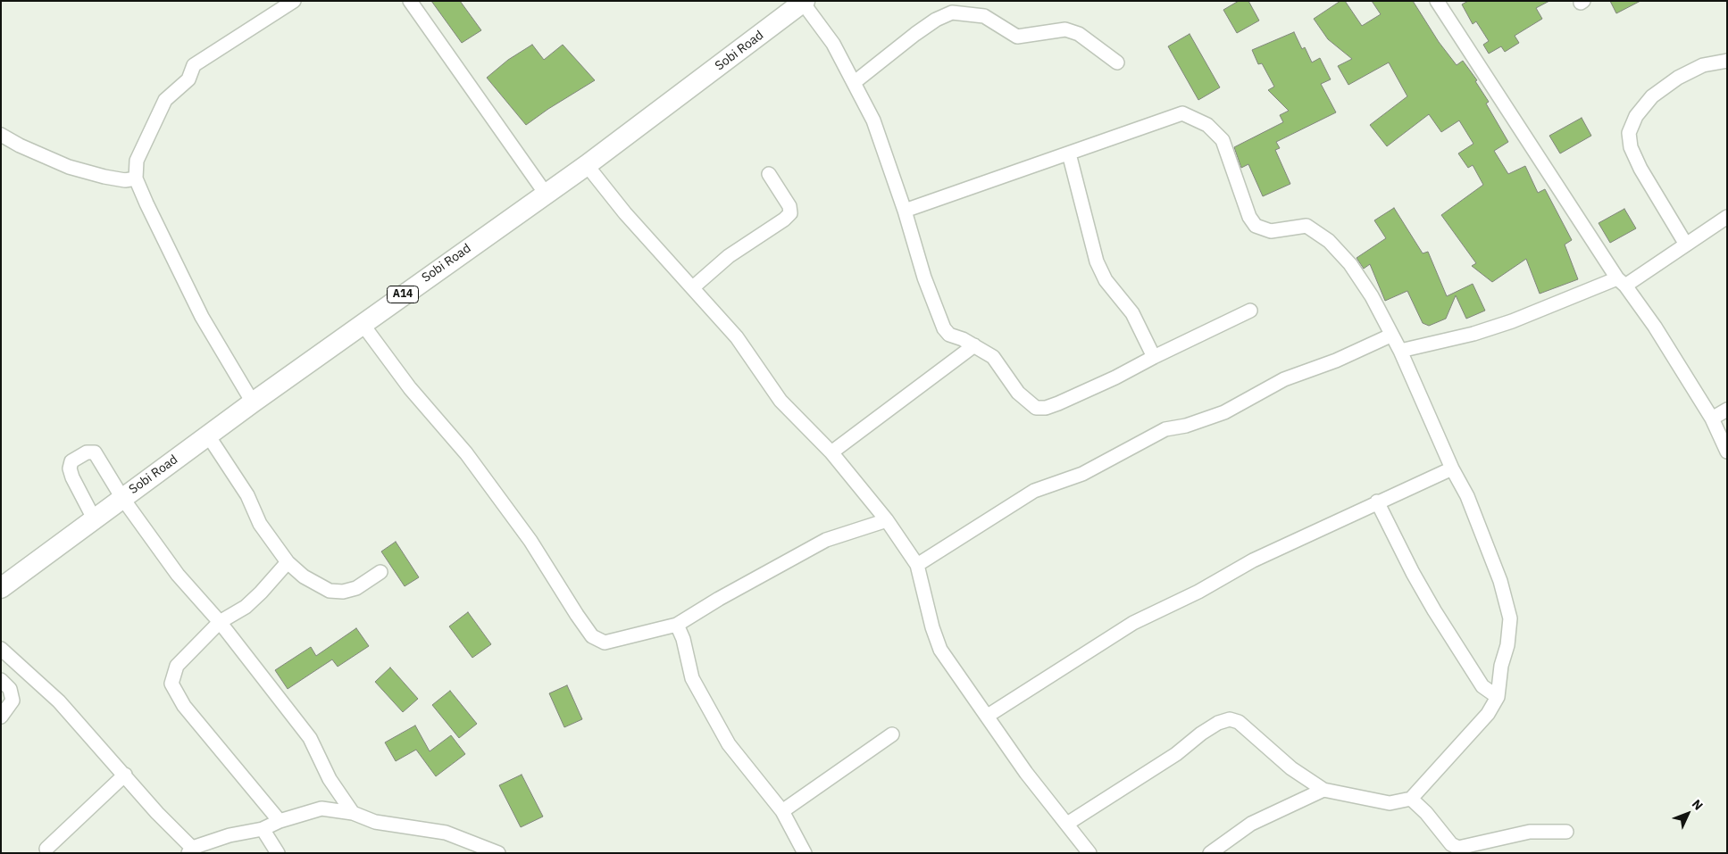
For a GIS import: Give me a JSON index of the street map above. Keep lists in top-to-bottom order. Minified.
{"streets":{"highway":["Sobi Road","A14"]},"north":"top right"}
